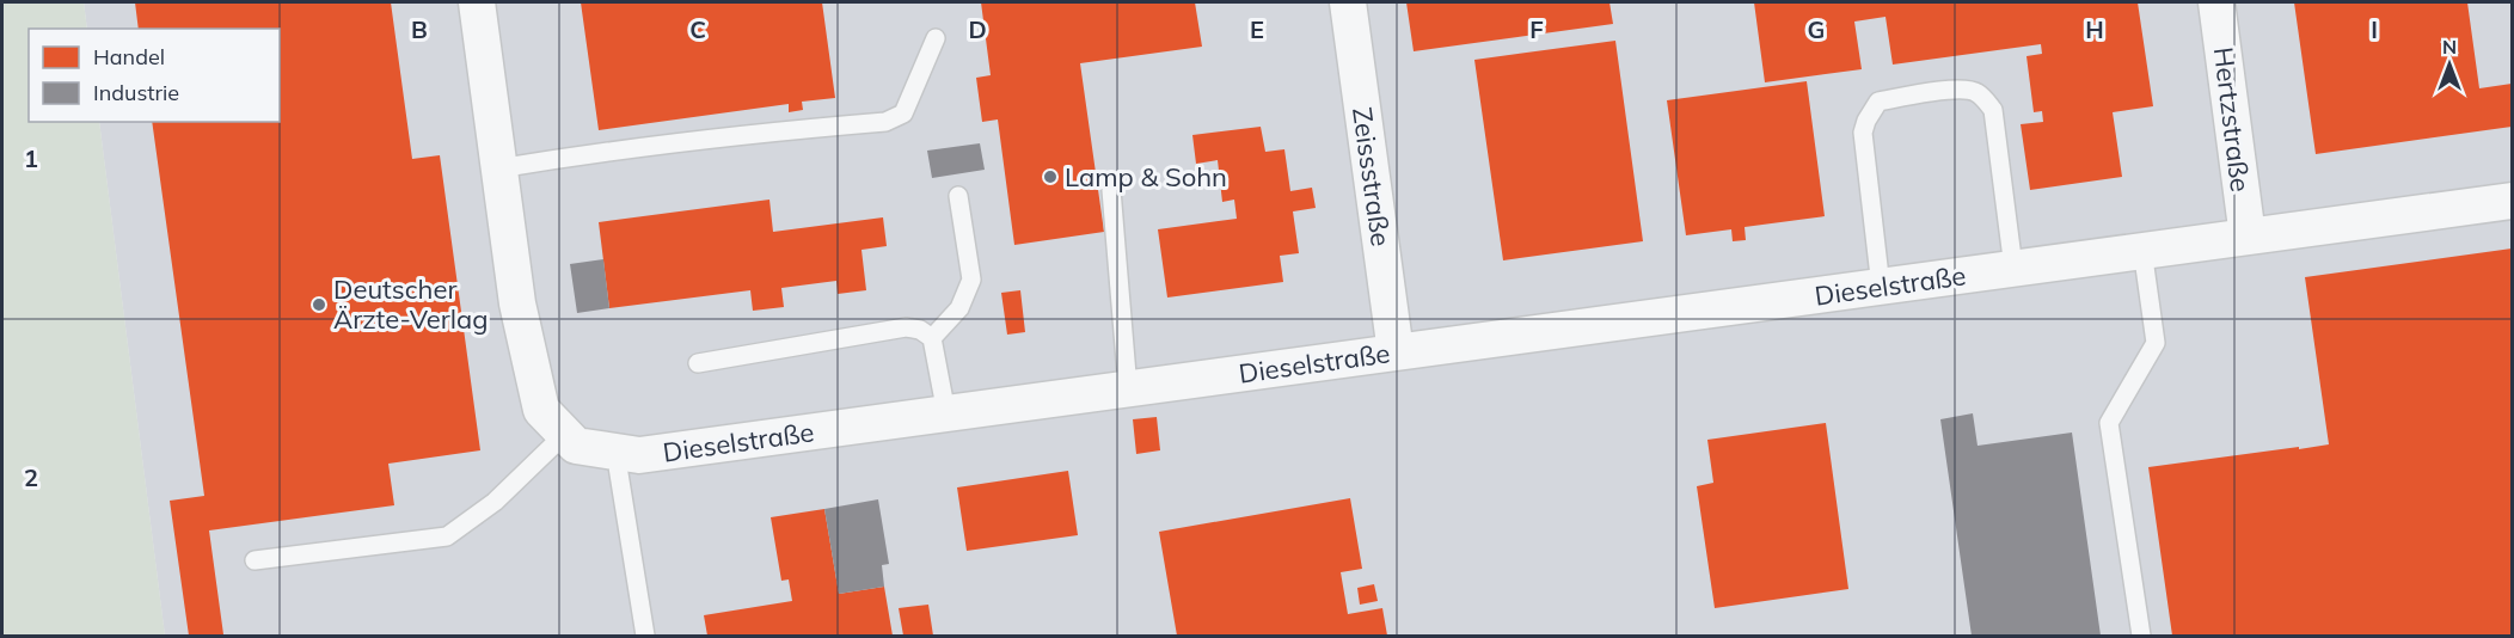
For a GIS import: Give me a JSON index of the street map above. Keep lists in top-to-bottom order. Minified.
{"streets":{"street":["Hertzstraße","Zeissstraße","Dieselstraße"]},"crossings":[["Hertzstraße","Dieselstraße"],["Zeissstraße","Dieselstraße"]],"places":["Lamp & Sohn","Deutscher Ärzte-Verlag"],"legend":["Handel","Industrie"],"north":"top","grid":{"columns":["B","C","D","E","F","G","H","I"],"rows":["1","2"]}}
